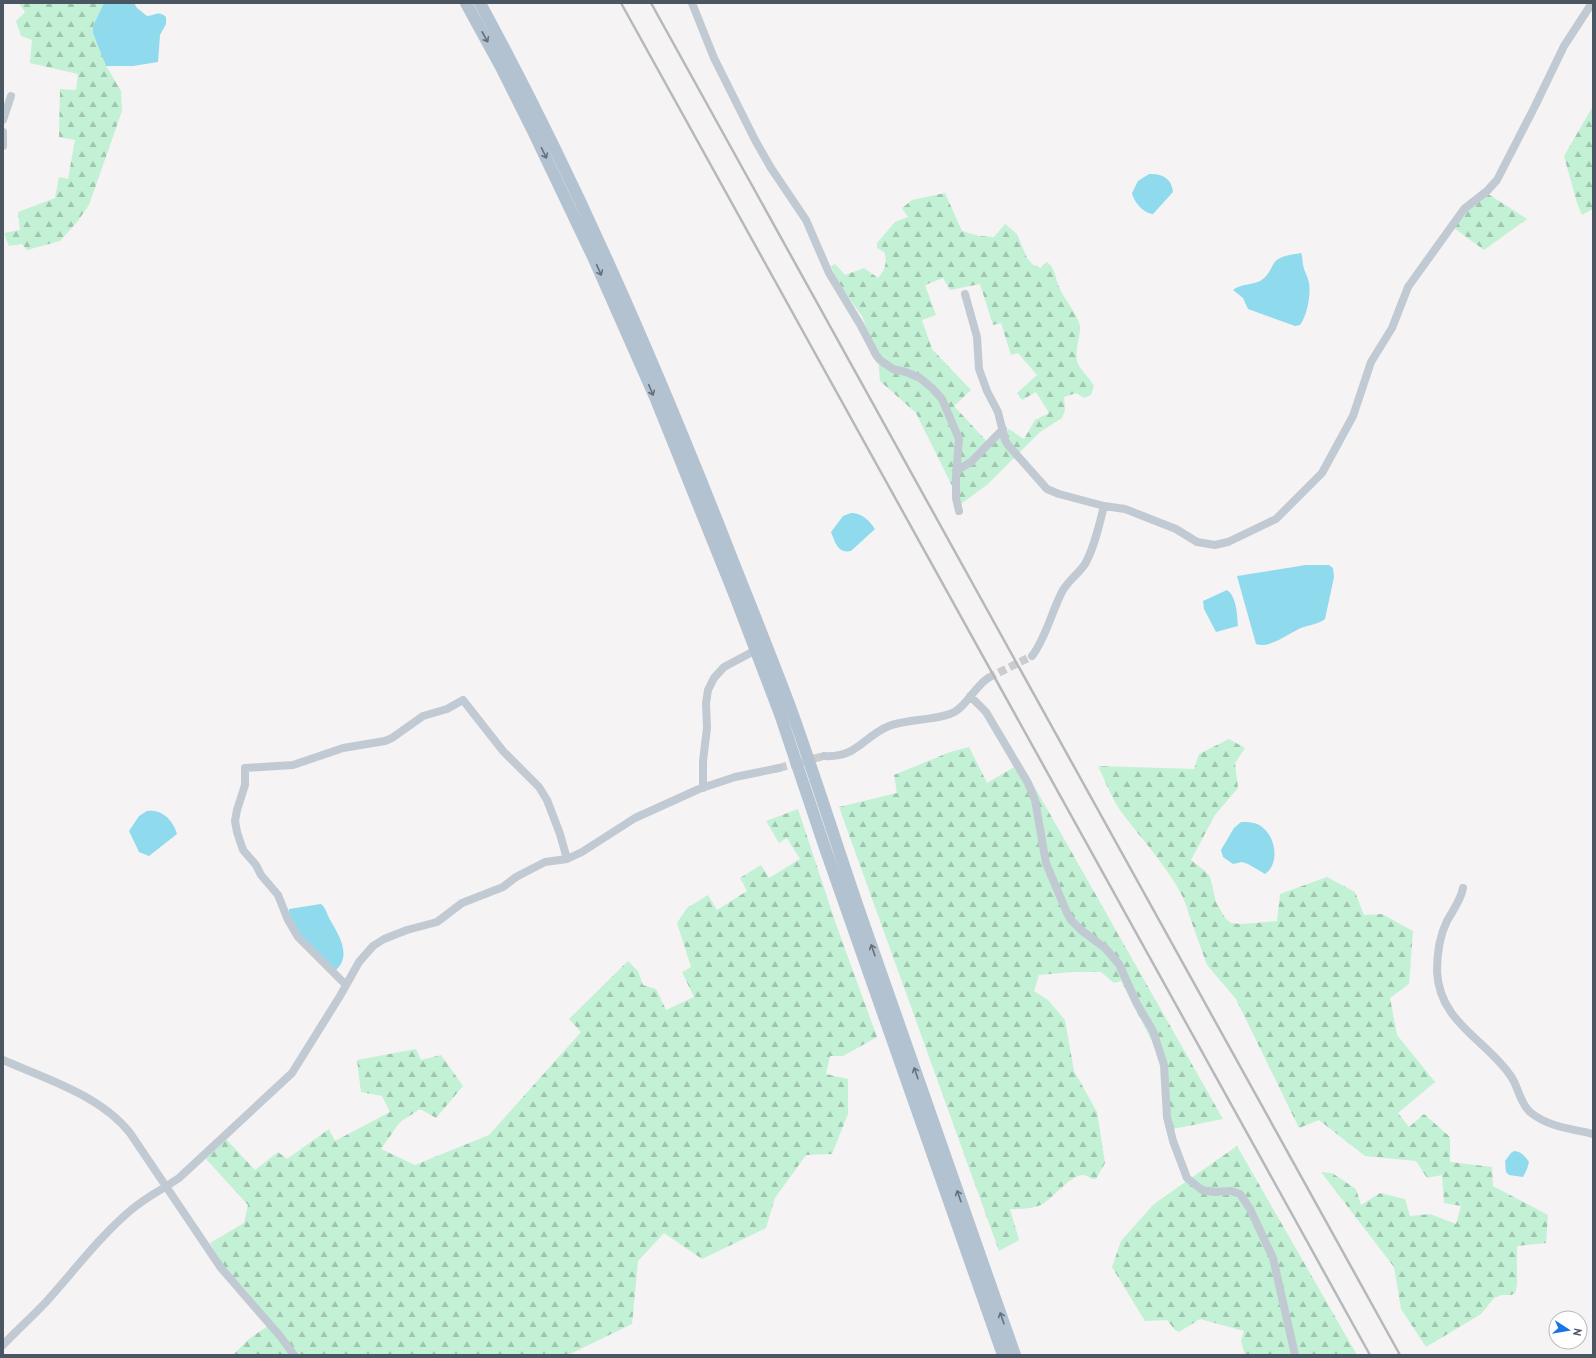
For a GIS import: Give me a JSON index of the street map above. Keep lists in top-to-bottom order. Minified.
{"north":"right"}
